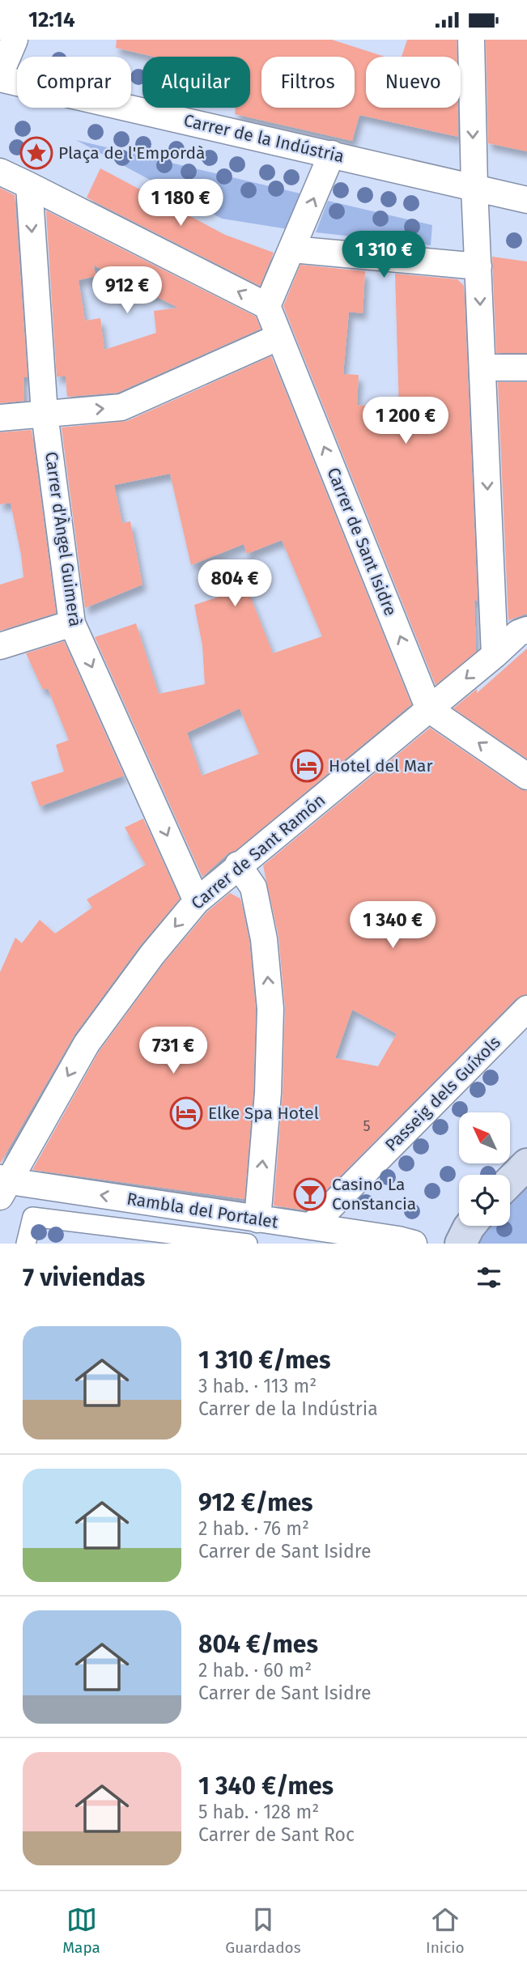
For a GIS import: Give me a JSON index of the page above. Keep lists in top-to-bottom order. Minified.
{"streets":{"street":["Carrer de la Indústria","Carrer d'Àngel Guimerà","Carrer de Sant Isidre","Carrer de Sant Ramón","Passeig dels Guíxols","Rambla del Portalet"]},"crossings":[["Carrer d'Àngel Guimerà","Carrer de Sant Ramón"],["Carrer de Sant Isidre","Carrer de Sant Ramón"],["Carrer de Sant Ramón","Rambla del Portalet"],["Passeig dels Guíxols","Rambla del Portalet"]],"one_way":["Carrer d'Àngel Guimerà","Carrer de Sant Ramón"],"places":{"place":["Plaça de l'Empordà"],"hotel":["Hotel del Mar","Elke Spa Hotel"],"bar":["Casino La Constancia"]},"house_numbers":["5"],"north":"top left","page":{"status":"12:14","chip":["Comprar","Alquilar","Filtros","Nuevo"],"price":["1 180 €","1 310 €","912 €","1 200 €","804 €","1 340 €","731 €"],"heading":"7 viviendas","list":[{"name":"1 310 €/mes","note":"3 hab. · 113 m² · Carrer de la Indústria"},{"name":"912 €/mes","note":"2 hab. · 76 m² · Carrer de Sant Isidre"},{"name":"804 €/mes","note":"2 hab. · 60 m² · Carrer de Sant Isidre"},{"name":"1 340 €/mes","note":"5 hab. · 128 m² · Carrer de Sant Roc"}],"tabs":["Mapa","Guardados","Inicio"]}}
